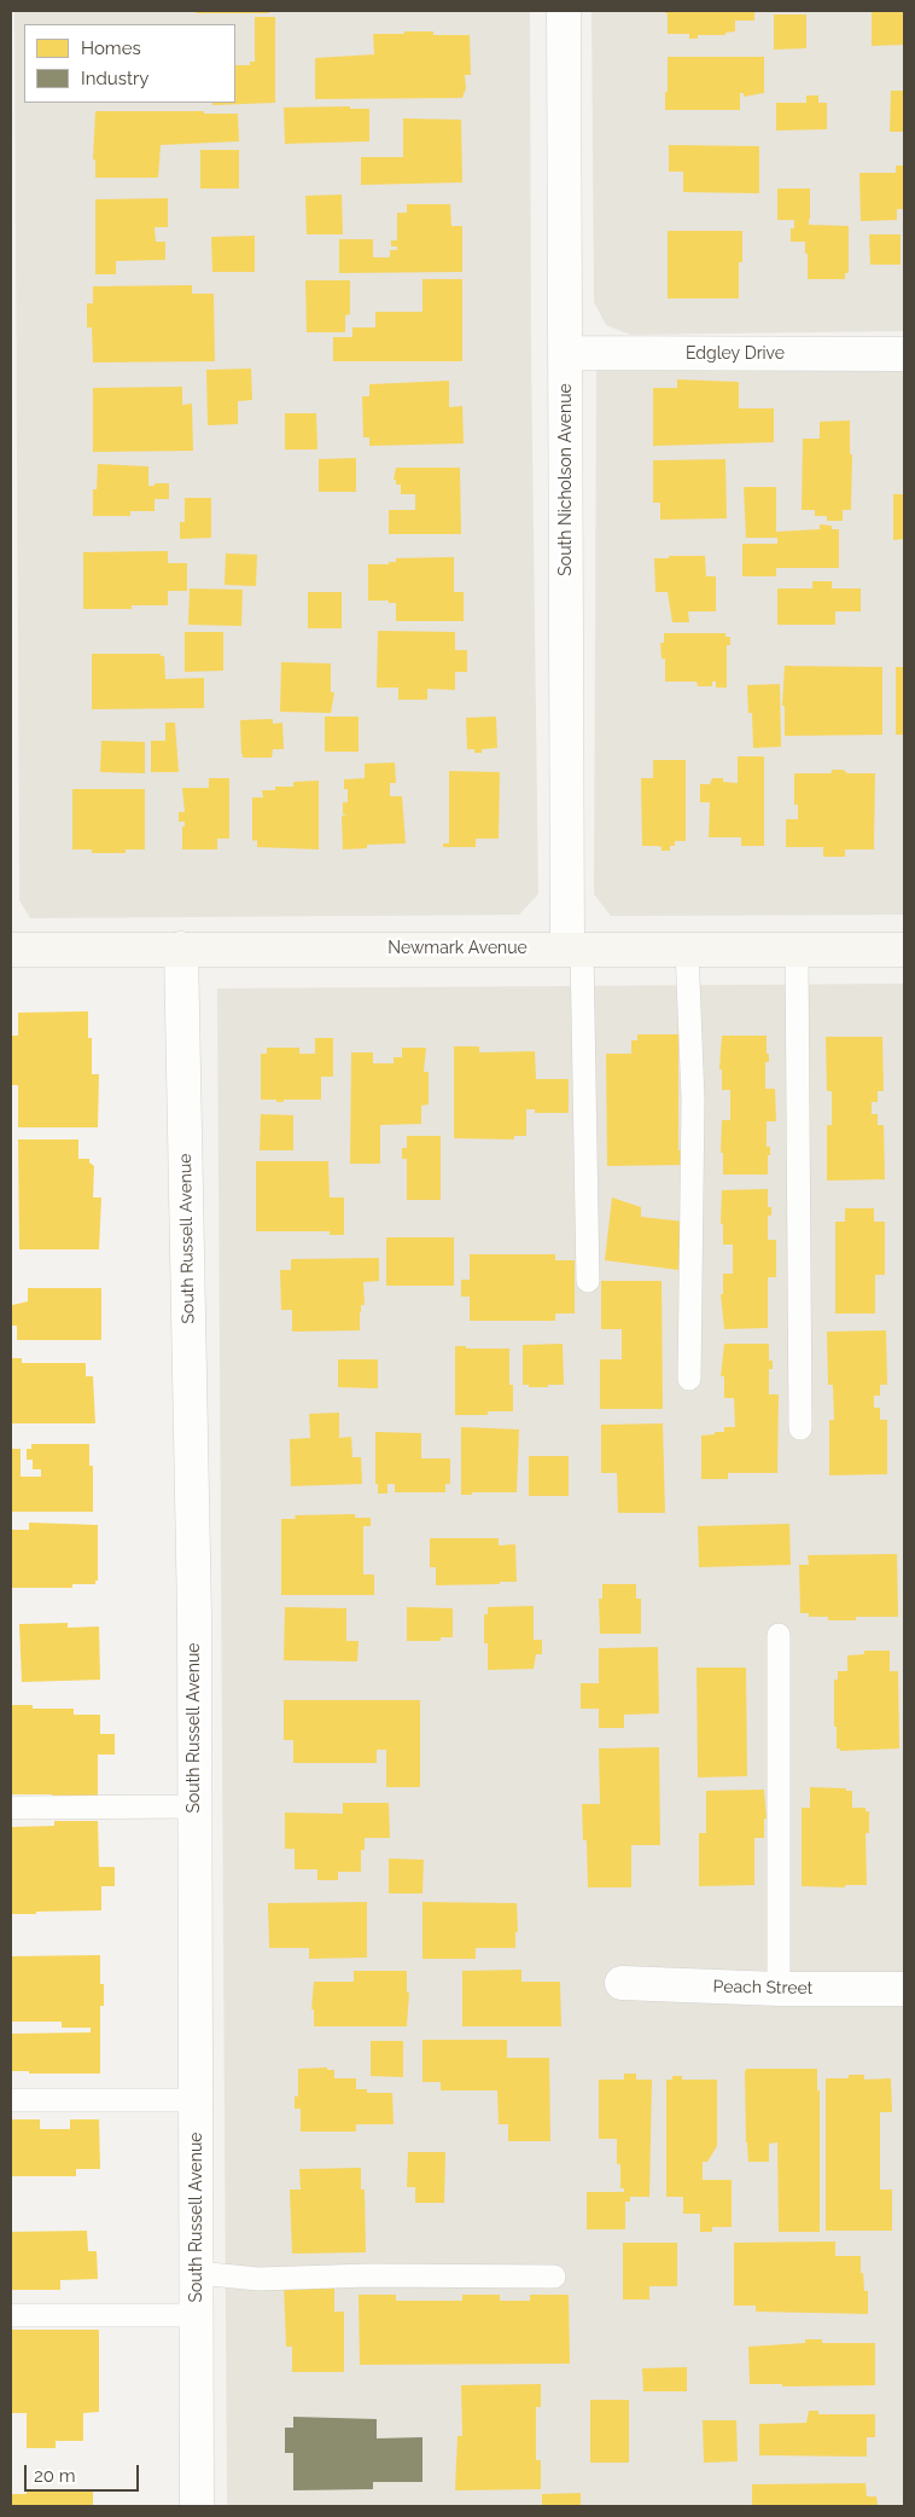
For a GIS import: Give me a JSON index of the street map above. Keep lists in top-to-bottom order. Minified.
{"streets":{"street":["Edgley Drive","South Nicholson Avenue","Newmark Avenue","South Russell Avenue","Peach Street"]},"crossings":[["Edgley Drive","South Nicholson Avenue"],["South Nicholson Avenue","Newmark Avenue"],["Newmark Avenue","South Russell Avenue"]],"legend":["Homes","Industry"],"scale_bar":"20 m"}
